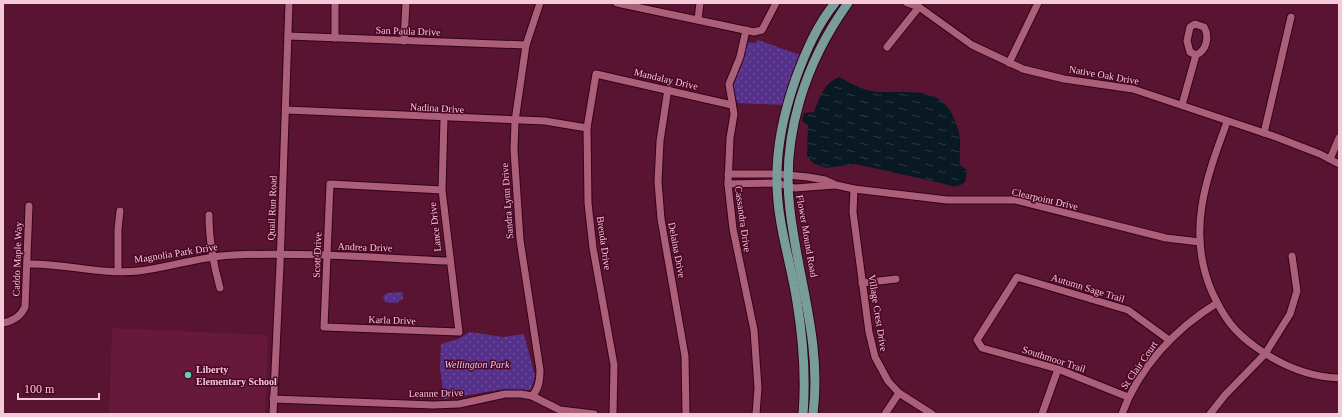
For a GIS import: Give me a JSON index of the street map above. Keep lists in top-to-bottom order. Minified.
{"streets":{"main road":["Flower Mound Road"],"street":["San Paula Drive","Native Oak Drive","Mandalay Drive","Nadina Drive","Clearpoint Drive","Sandra Lynn Drive","Quail Run Road","Cassandra Drive","Lance Drive","Brenda Drive","Andrea Drive","Delaina Drive","Magnolia Park Drive","Scott Drive","Caddo Maple Way","Autumn Sage Trail","Village Crest Drive","Karla Drive","Southmoor Trail","St Clair Court","Leanne Drive"]},"crossings":[["San Paula Drive","Sandra Lynn Drive"],["San Paula Drive","Quail Run Road"],["Mandalay Drive","Cassandra Drive"],["Mandalay Drive","Brenda Drive"],["Mandalay Drive","Delaina Drive"],["Nadina Drive","Sandra Lynn Drive"],["Nadina Drive","Quail Run Road"],["Nadina Drive","Lance Drive"],["Nadina Drive","Brenda Drive"],["Clearpoint Drive","Cassandra Drive"],["Clearpoint Drive","Flower Mound Road"],["Clearpoint Drive","Village Crest Drive"],["Sandra Lynn Drive","Leanne Drive"],["Quail Run Road","Andrea Drive"],["Quail Run Road","Magnolia Park Drive"],["Quail Run Road","Leanne Drive"],["Lance Drive","Andrea Drive"],["Lance Drive","Scott Drive"],["Lance Drive","Karla Drive"],["Andrea Drive","Magnolia Park Drive"],["Andrea Drive","Scott Drive"],["Magnolia Park Drive","Caddo Maple Way"],["Scott Drive","Karla Drive"],["Autumn Sage Trail","Southmoor Trail"],["Autumn Sage Trail","St Clair Court"],["Southmoor Trail","St Clair Court"]],"parks":["Wellington Park"],"places":["Liberty Elementary School"],"scale_bar":"100 m"}
